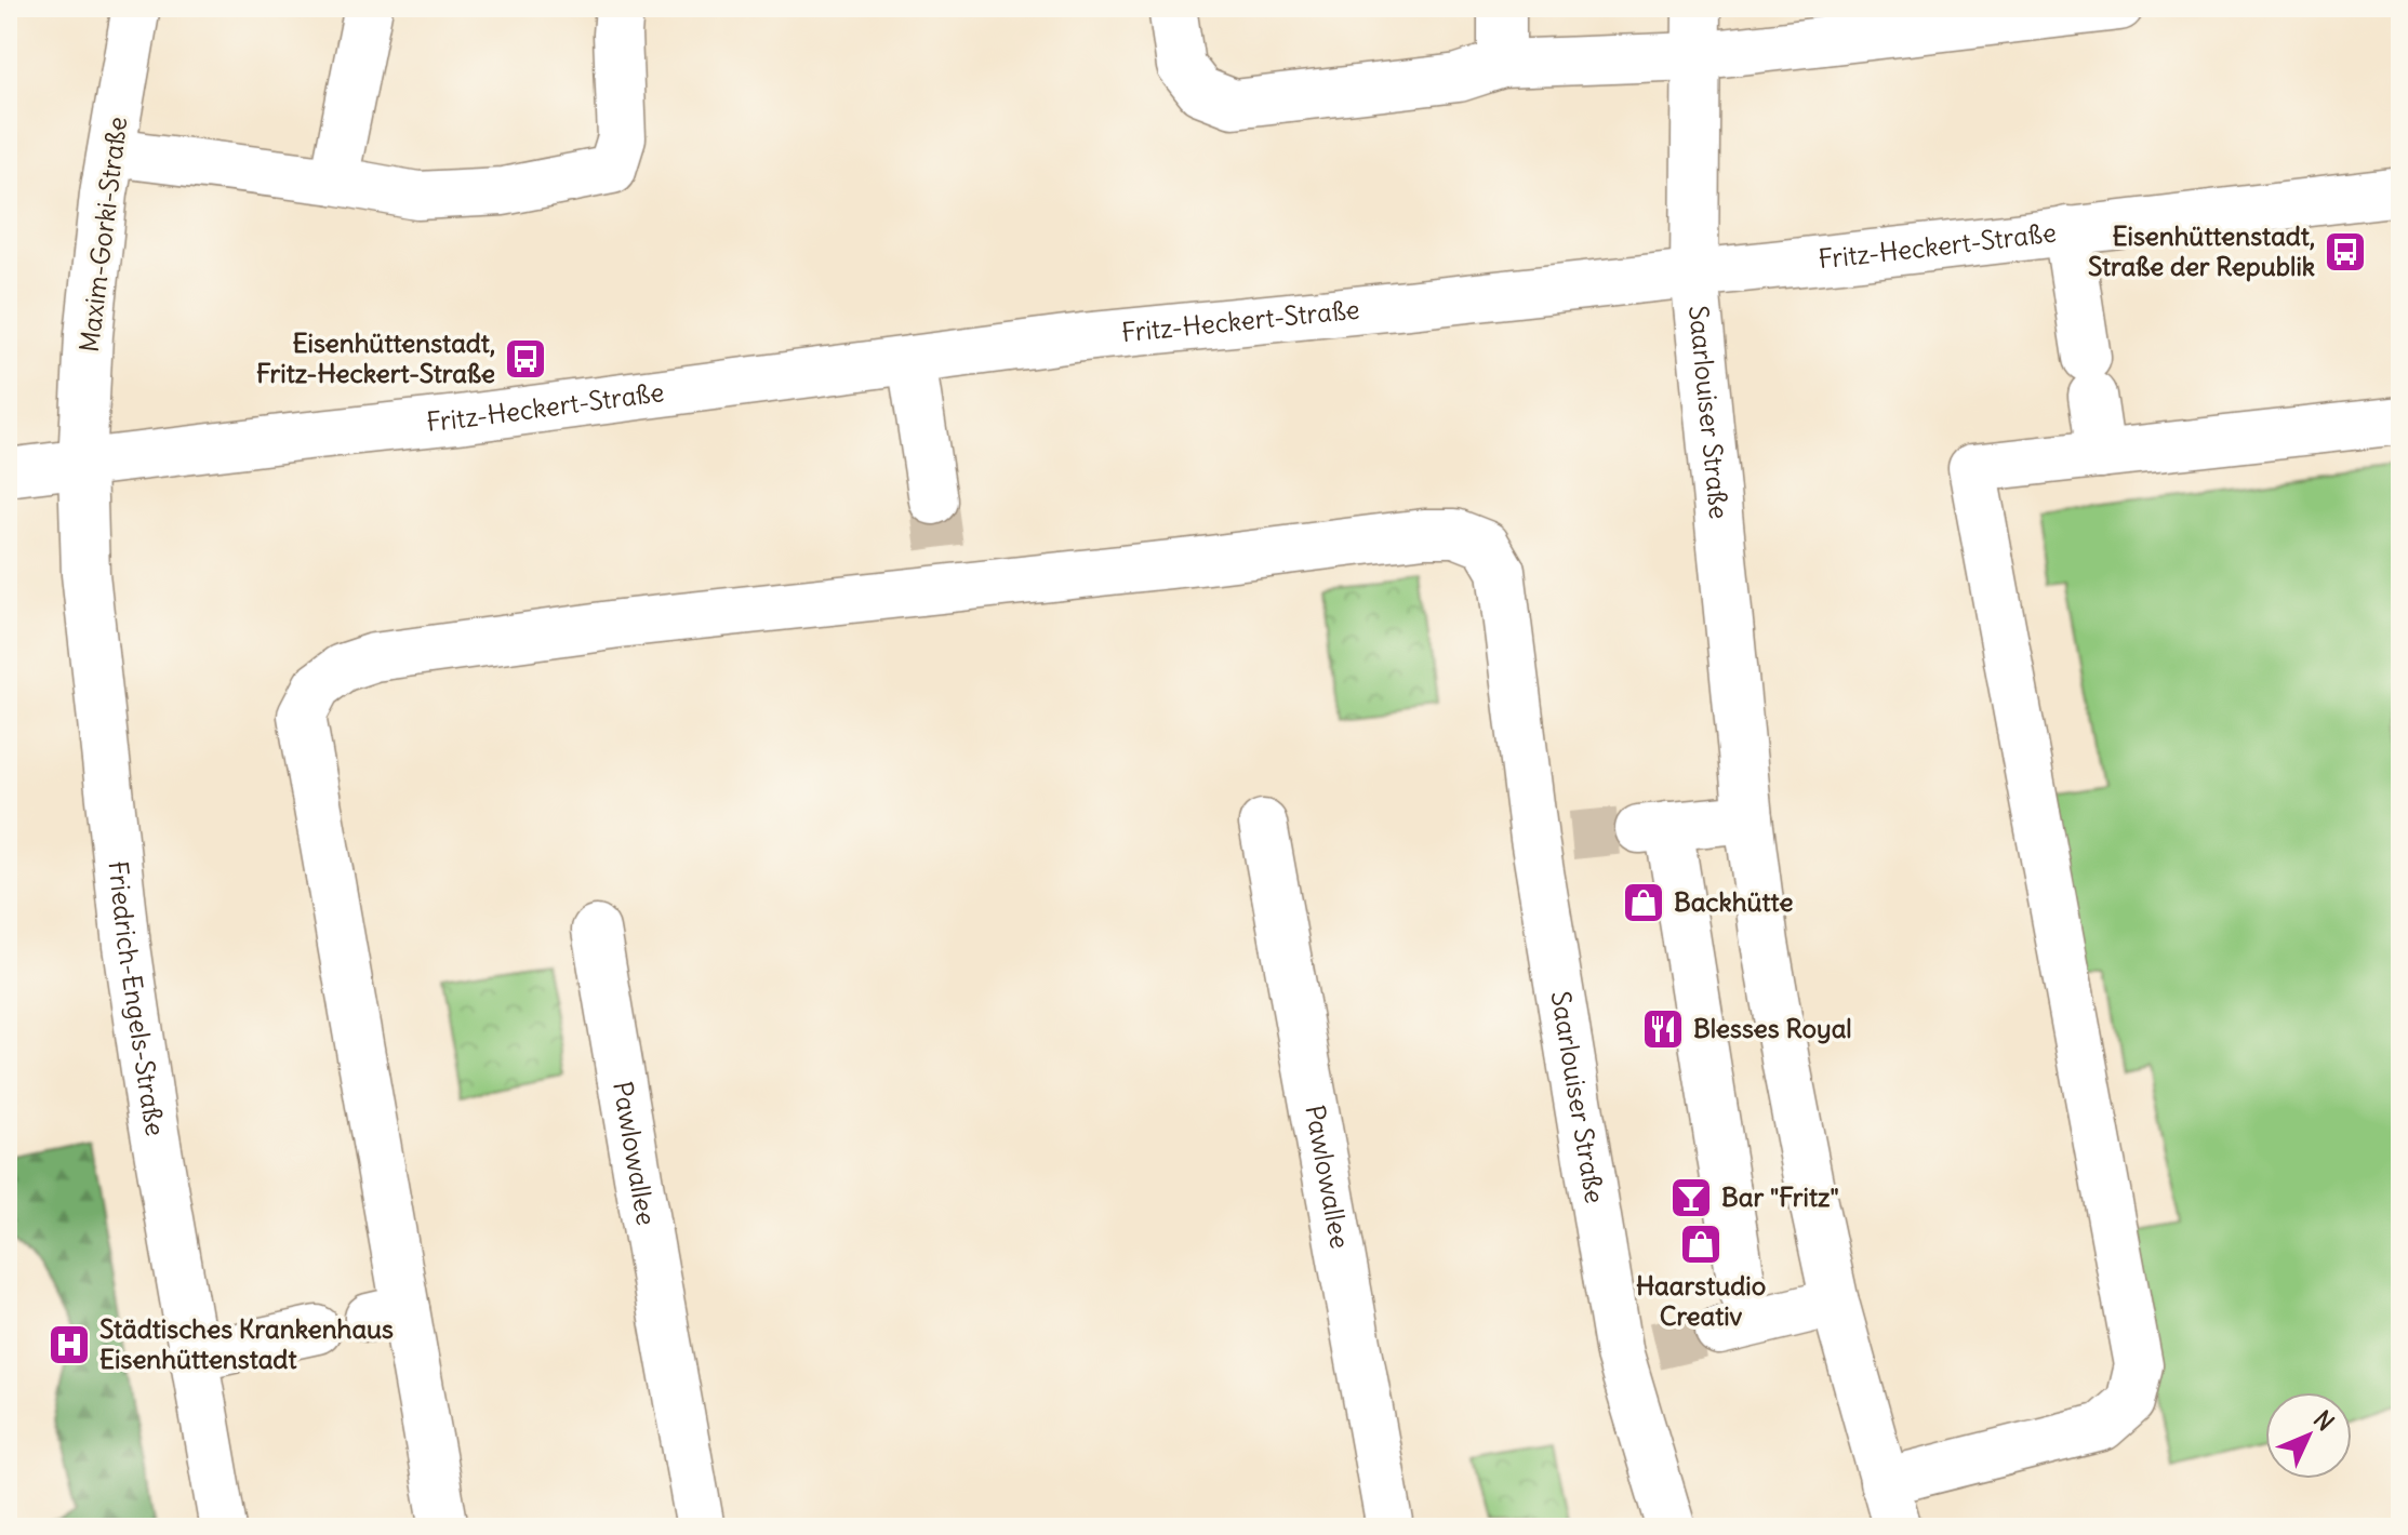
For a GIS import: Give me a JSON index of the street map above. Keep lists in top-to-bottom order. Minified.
{"streets":{"street":["Maxim-Gorki-Straße","Fritz-Heckert-Straße","Saarlouiser Straße","Friedrich-Engels-Straße","Pawlowallee"]},"crossings":[["Maxim-Gorki-Straße","Fritz-Heckert-Straße"],["Maxim-Gorki-Straße","Friedrich-Engels-Straße"],["Fritz-Heckert-Straße","Saarlouiser Straße"],["Fritz-Heckert-Straße","Friedrich-Engels-Straße"]],"places":{"bus stop":["Eisenhüttenstadt, Straße der Republik","Eisenhüttenstadt, Fritz-Heckert-Straße"],"shop":["Backhütte","Haarstudio Creativ"],"restaurant":["Blesses Royal"],"bar":["Bar \"Fritz\""],"hospital":["Städtisches Krankenhaus Eisenhüttenstadt"]},"north":"top right"}
